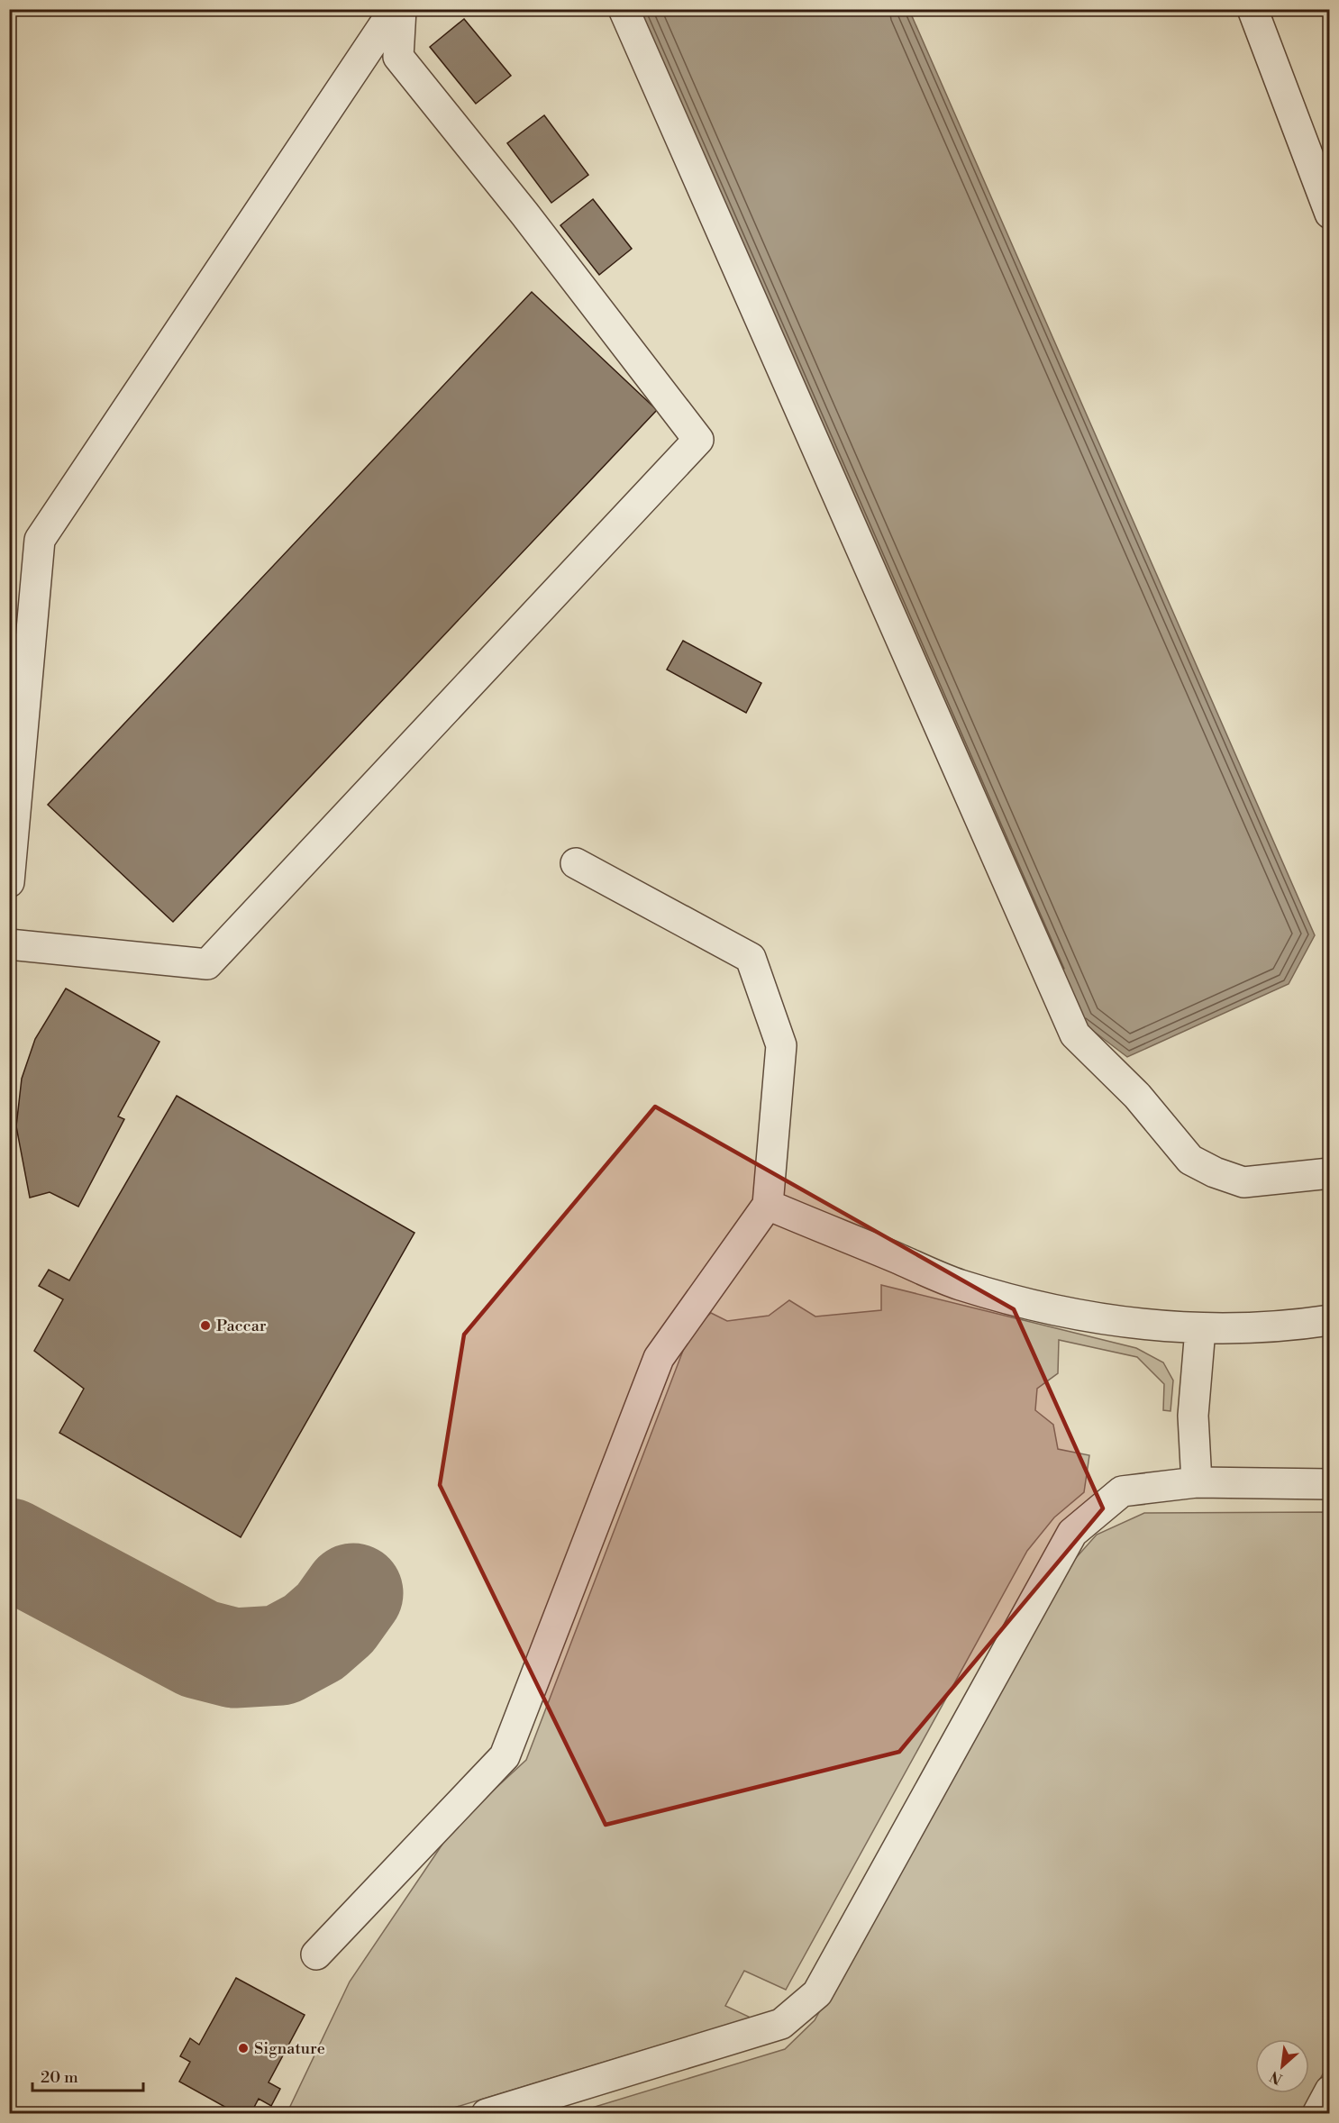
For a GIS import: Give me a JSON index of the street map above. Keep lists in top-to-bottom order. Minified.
{"places":["Paccar","Signature"],"scale_bar":"20 m","north":"bottom left"}
